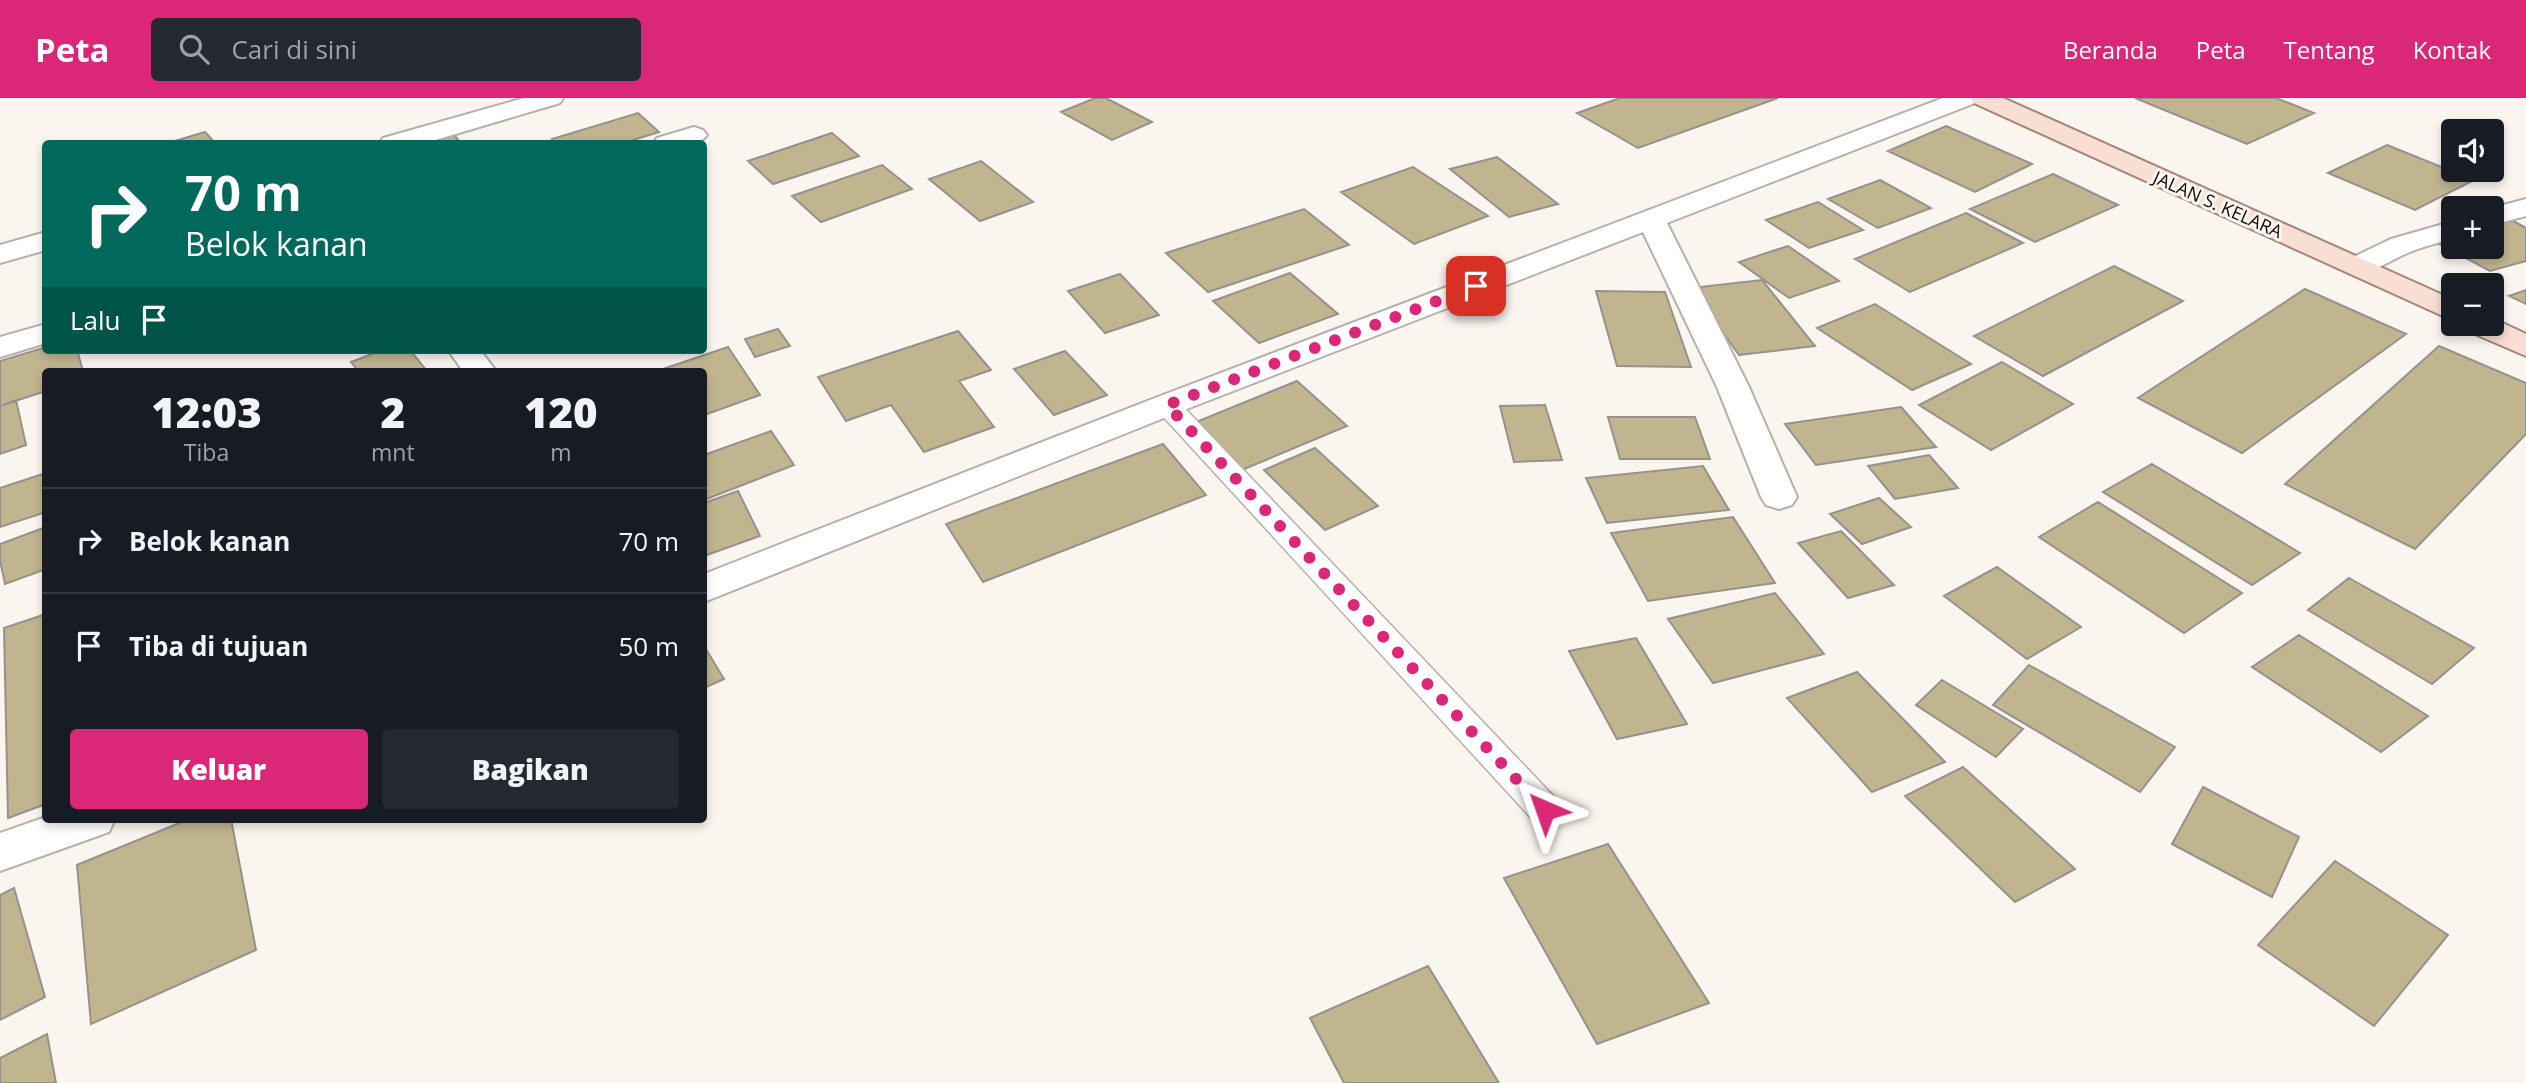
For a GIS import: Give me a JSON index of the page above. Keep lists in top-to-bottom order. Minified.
{"streets":{"main road":["JALAN S. KELARA"]},"page":{"header":"Peta","search":"Cari di sini","nav":["Beranda","Peta","Tentang","Kontak"],"map_buttons":["+","−"],"turn":["70 m","Belok kanan"],"then":"Lalu","eta":["12:03","Tiba","2","mnt","120","m"],"list":[{"name":"Belok kanan","value":"70 m"},{"name":"Tiba di tujuan","value":"50 m"}],"buttons":["Keluar","Bagikan"]}}
